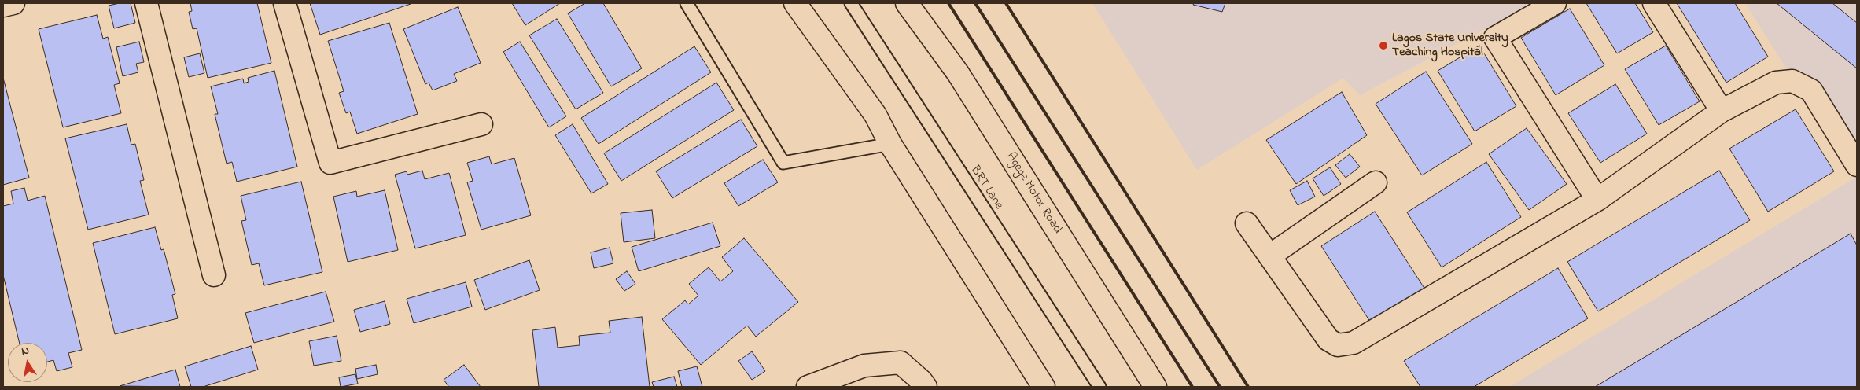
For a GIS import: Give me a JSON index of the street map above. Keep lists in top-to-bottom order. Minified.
{"streets":{"main road":["Agege Motor Road"],"lane":["BRT Lane"]},"places":["Lagos State University Teaching Hospital"],"north":"top"}
